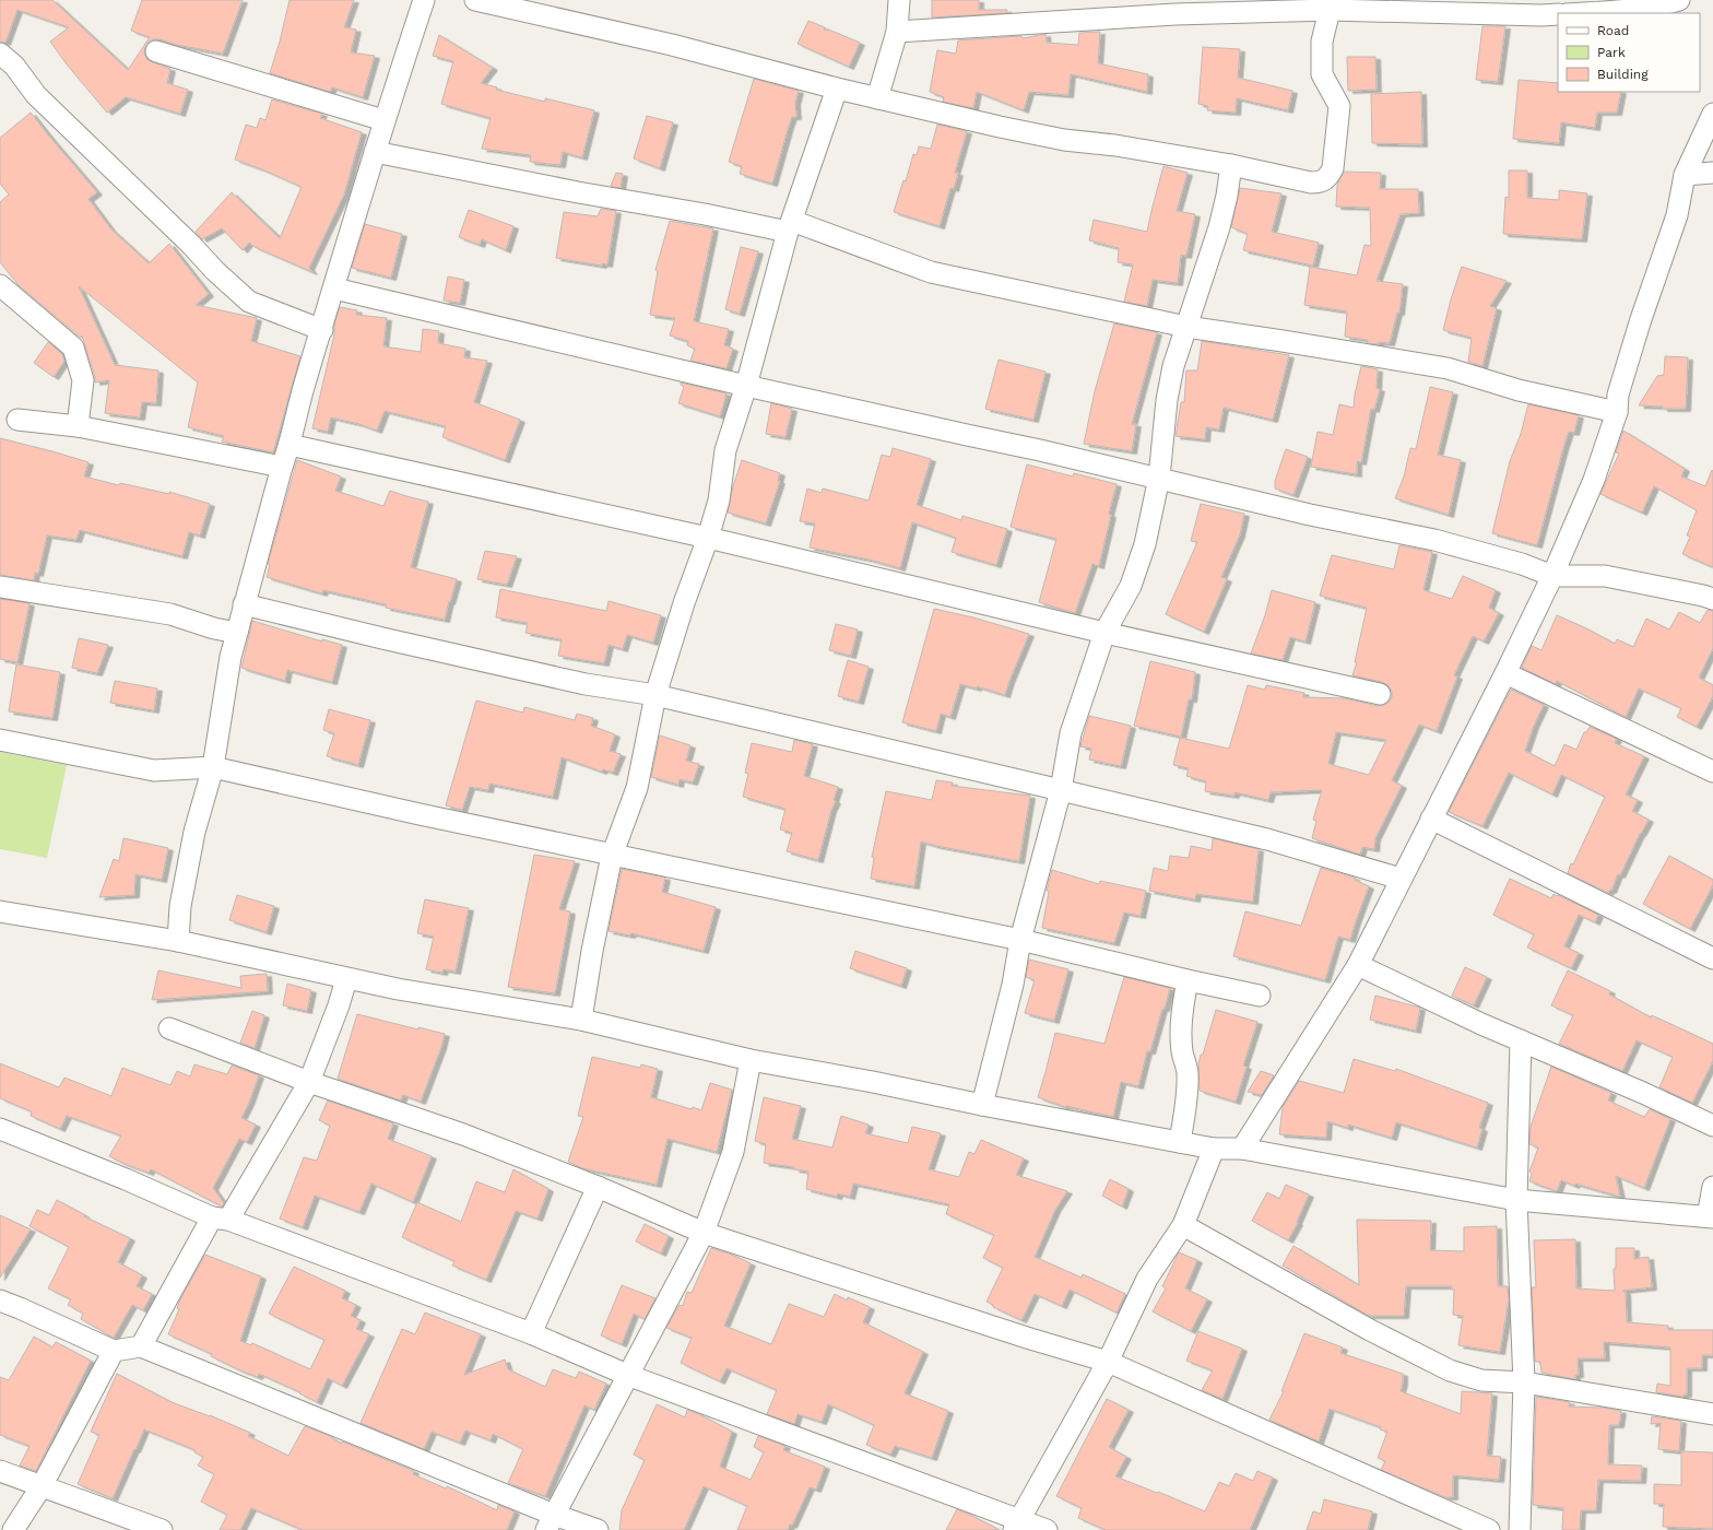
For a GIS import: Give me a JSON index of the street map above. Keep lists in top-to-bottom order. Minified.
{"legend":["Road","Park","Building"]}
